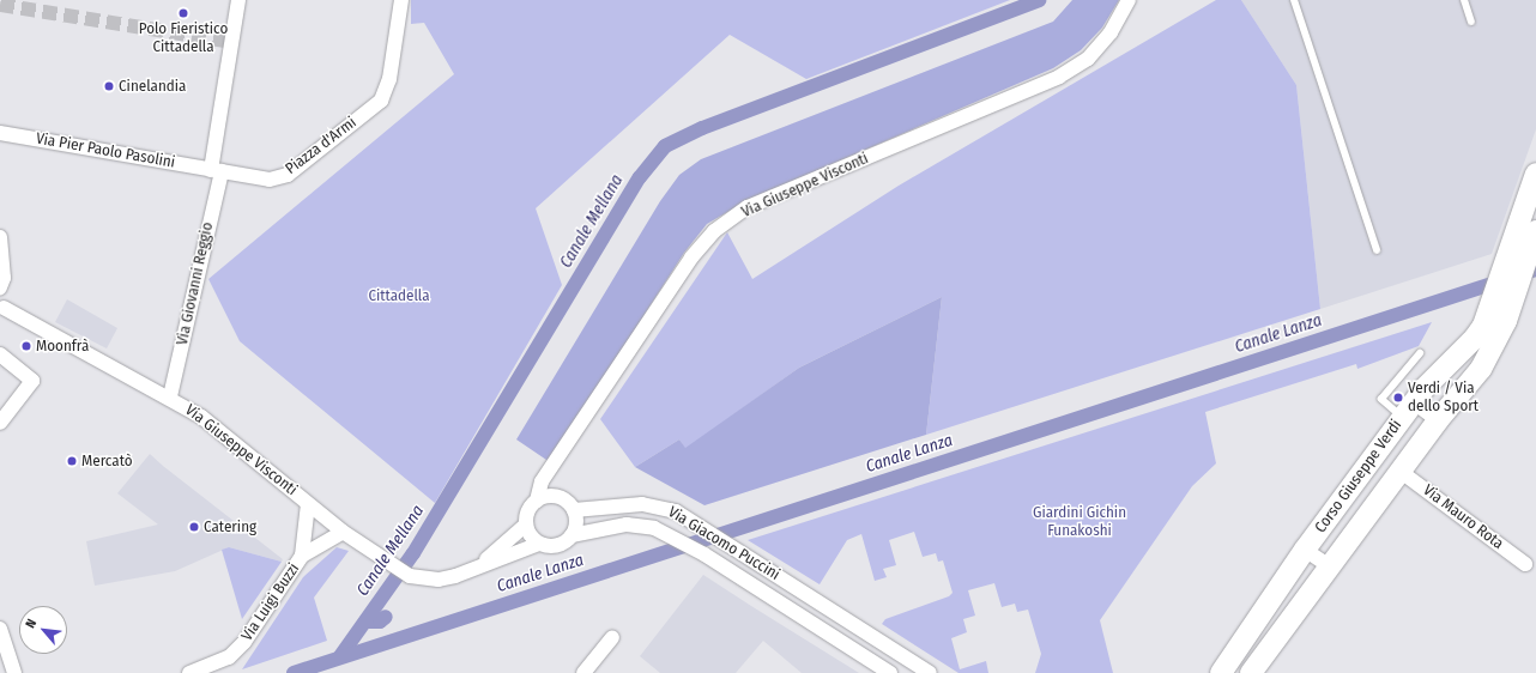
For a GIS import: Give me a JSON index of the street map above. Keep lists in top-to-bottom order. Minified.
{"streets":{"street":["Piazza d'Armi","Via Pier Paolo Pasolini","Via Giuseppe Visconti","Via Giovanni Reggio","Corso Giuseppe Verdi","Via Mauro Rota","Via Giacomo Puccini","Via Luigi Buzzi"]},"crossings":[["Piazza d'Armi","Via Pier Paolo Pasolini"],["Piazza d'Armi","Via Giovanni Reggio"],["Via Pier Paolo Pasolini","Via Giovanni Reggio"],["Via Giuseppe Visconti","Via Giovanni Reggio"],["Via Giuseppe Visconti","Via Giacomo Puccini"],["Via Giuseppe Visconti","Via Luigi Buzzi"],["Corso Giuseppe Verdi","Via Mauro Rota"]],"water":["Canale Mellana","Canale Lanza"],"parks":["Cittadella","Giardini Gichin Funakoshi"],"places":["Polo Fieristico Cittadella","Cinelandia","Moonfrà","Verdi / Via dello Sport","Mercatò","Catering"],"north":"top left"}
